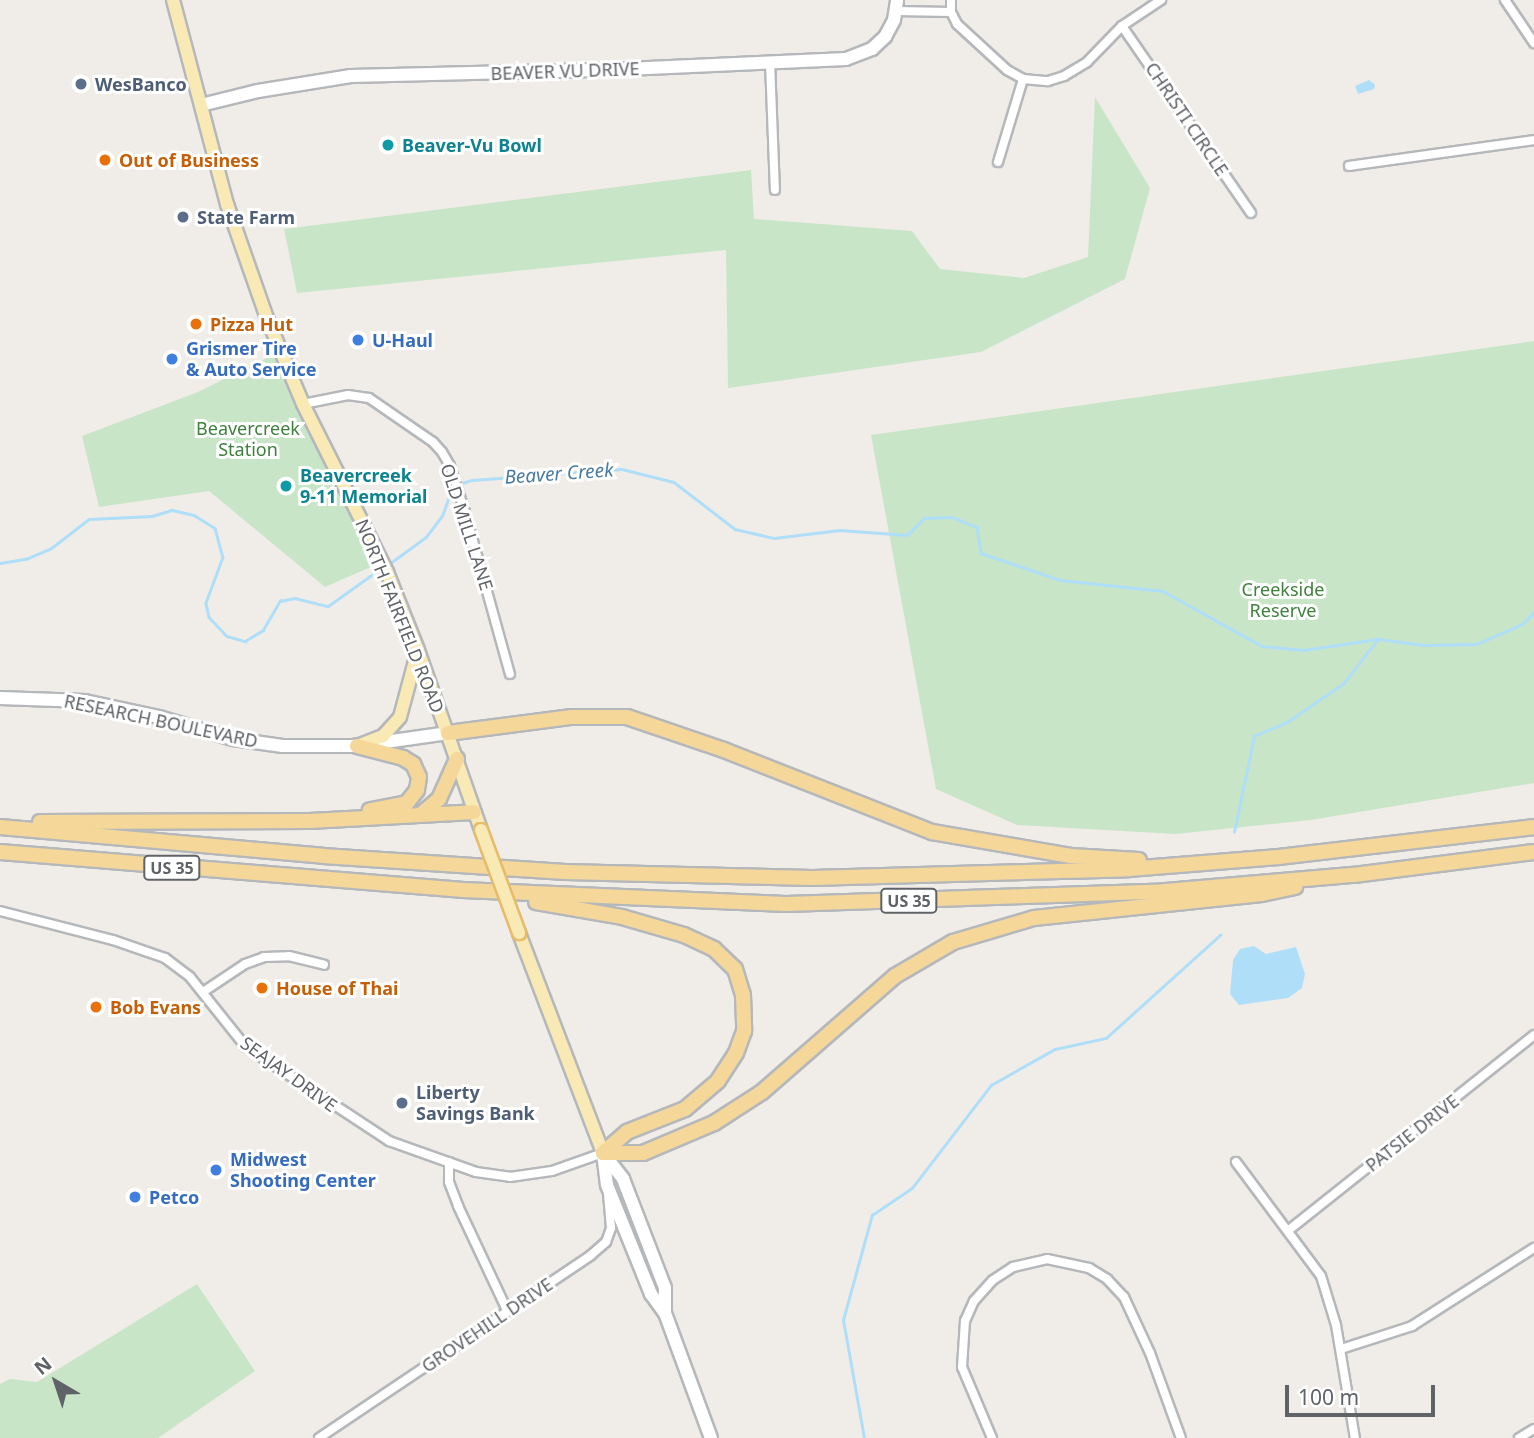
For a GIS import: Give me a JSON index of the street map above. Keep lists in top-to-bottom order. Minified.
{"streets":{"highway":["US 35"],"main road":["BEAVER VU DRIVE","NORTH FAIRFIELD ROAD","RESEARCH BOULEVARD"],"street":["CHRISTI CIRCLE","OLD MILL LANE","SEAJAY DRIVE","PATSIE DRIVE","GROVEHILL DRIVE"]},"crossings":[["BEAVER VU DRIVE","NORTH FAIRFIELD ROAD"],["OLD MILL LANE","NORTH FAIRFIELD ROAD"],["NORTH FAIRFIELD ROAD","RESEARCH BOULEVARD"],["NORTH FAIRFIELD ROAD","SEAJAY DRIVE"],["NORTH FAIRFIELD ROAD","GROVEHILL DRIVE"]],"water":["Beaver Creek"],"parks":["Beavercreek Station","Creekside Reserve"],"places":["WesBanco","Beaver-Vu Bowl","Out of Business","State Farm","Pizza Hut","U-Haul","Grismer Tire & Auto Service","Beavercreek 9-11 Memorial","House of Thai","Bob Evans","Liberty Savings Bank","Midwest Shooting Center","Petco"],"scale_bar":"100 m","north":"top left"}
